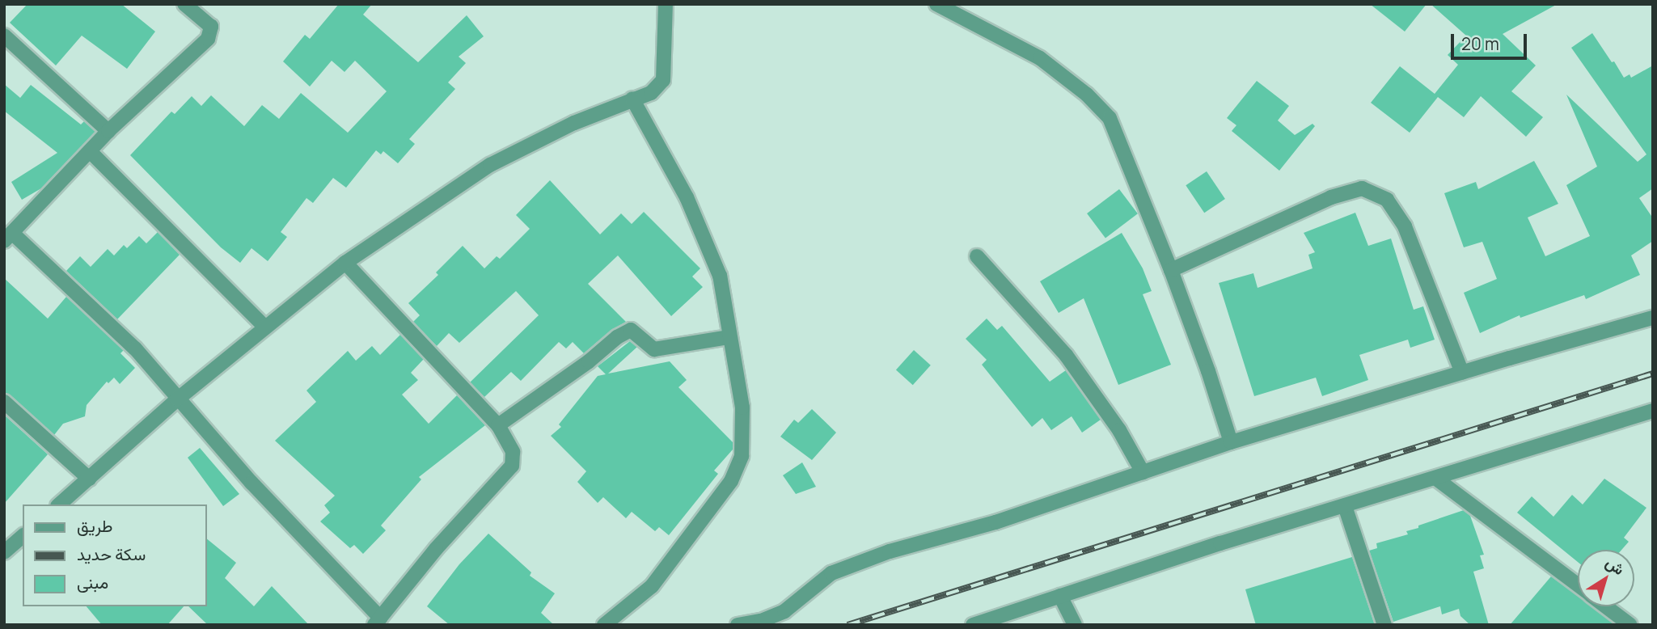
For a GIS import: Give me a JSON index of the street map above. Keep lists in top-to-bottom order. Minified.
{"legend":["طريق","سكة حديد","مبنى"],"scale_bar":"20 m","north":"top right"}
